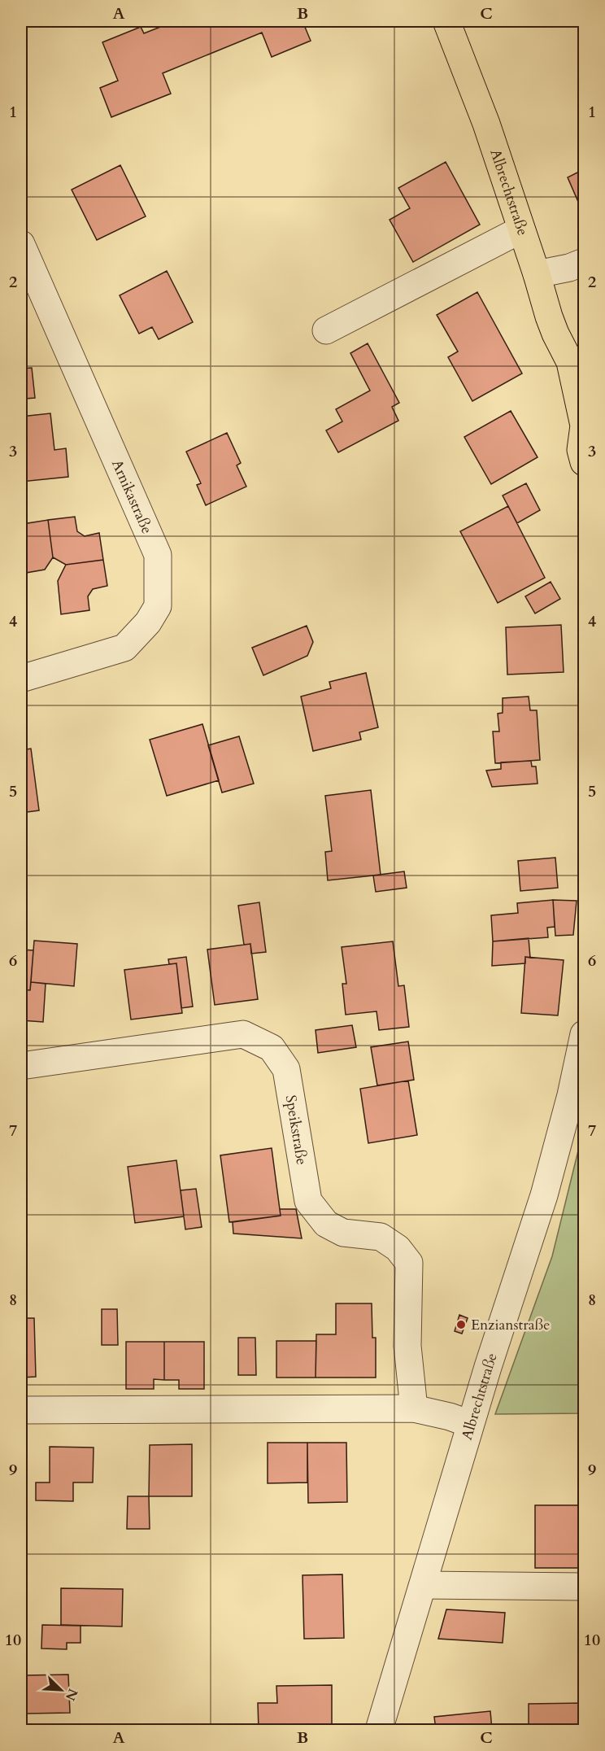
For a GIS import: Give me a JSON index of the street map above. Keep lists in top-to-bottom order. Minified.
{"streets":{"main road":["Albrechtstraße"],"street":["Arnikastraße","Speikstraße"]},"places":["Enzianstraße"],"north":"bottom right","grid":{"columns":["A","B","C"],"rows":["1","2","3","4","5","6","7","8","9","10"]}}
